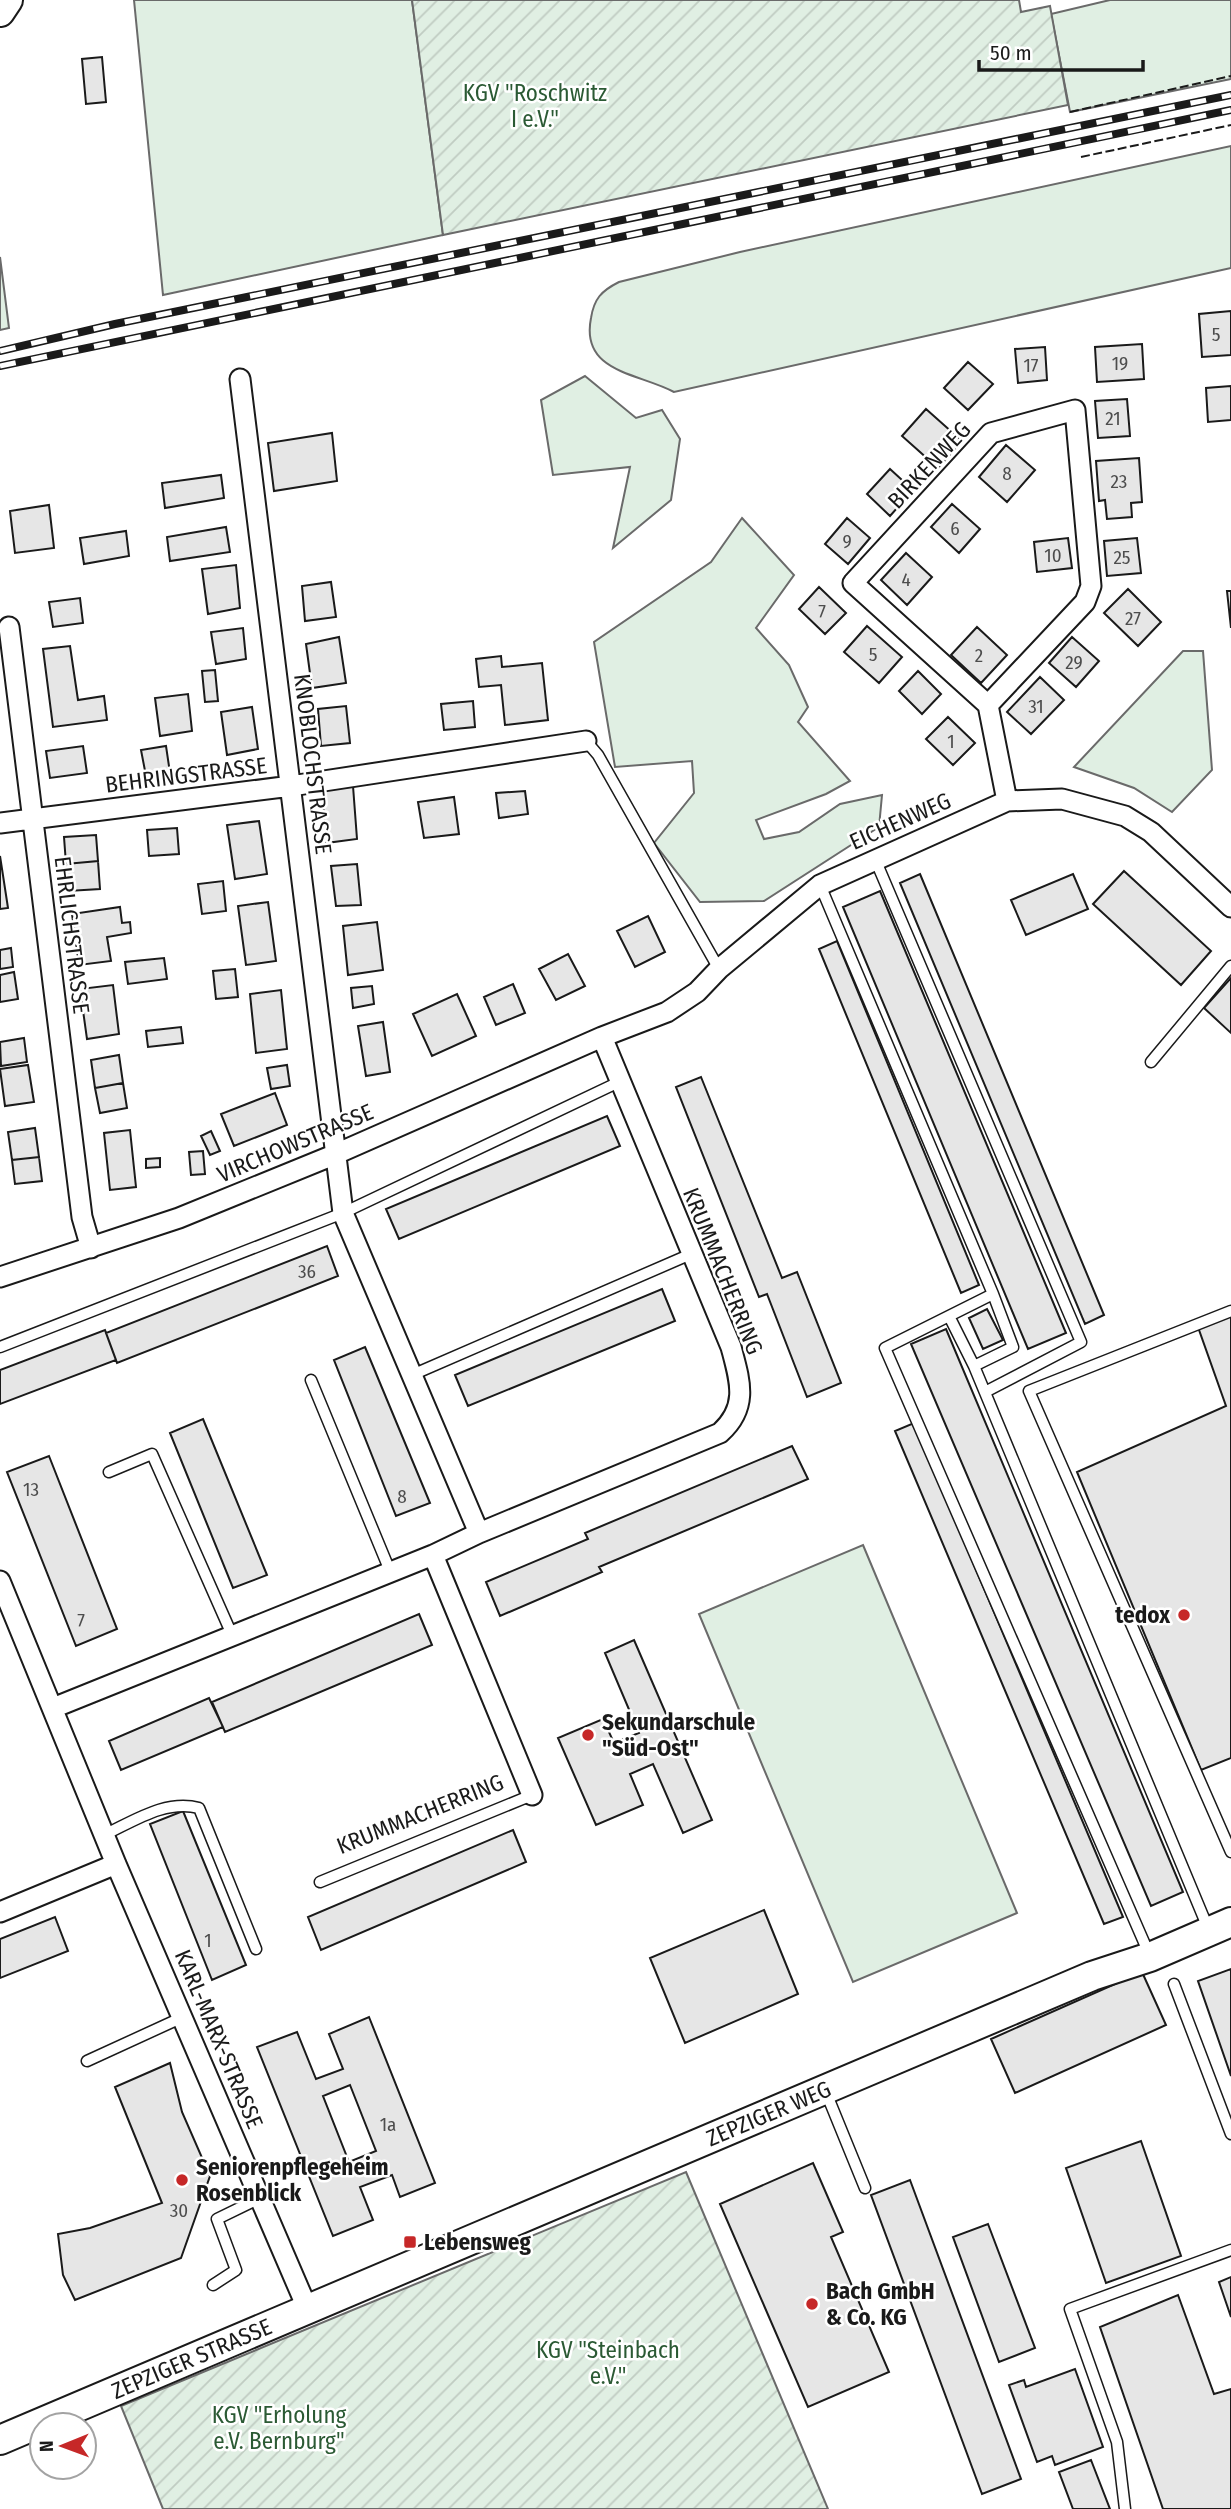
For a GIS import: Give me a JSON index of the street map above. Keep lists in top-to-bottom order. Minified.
{"streets":{"street":["BIRKENWEG","KNOBLOCHSTRASSE","BEHRINGSTRASSE","EICHENWEG","EHRLICHSTRASSE","VIRCHOWSTRASSE","KRUMMACHERRING","KARL-MARX-STRASSE","ZEPZIGER WEG","ZEPZIGER STRASSE"]},"crossings":[["KNOBLOCHSTRASSE","BEHRINGSTRASSE"],["KNOBLOCHSTRASSE","VIRCHOWSTRASSE"],["BEHRINGSTRASSE","EHRLICHSTRASSE"],["EICHENWEG","VIRCHOWSTRASSE"],["EICHENWEG","KRUMMACHERRING"],["EHRLICHSTRASSE","VIRCHOWSTRASSE"],["VIRCHOWSTRASSE","KRUMMACHERRING"],["KRUMMACHERRING","KARL-MARX-STRASSE"],["KARL-MARX-STRASSE","ZEPZIGER WEG"],["KARL-MARX-STRASSE","ZEPZIGER STRASSE"],["ZEPZIGER WEG","ZEPZIGER STRASSE"]],"parks":["KGV \"Roschwitz I e.V.\"","KGV \"Steinbach e.V.\"","KGV \"Erholung e.V. Bernburg\""],"places":{"other":["tedox","Sekundarschule \"Süd-Ost\"","Seniorenpflegeheim Rosenblick","Bach GmbH & Co. KG"],"transit":["Lebensweg"]},"house_numbers":["5","19","17","21","8","23","6","9","10","25","4","7","27","5","2","29","31","1","36","13","8","7","1","1a","30"],"scale_bar":"50 m","north":"left"}
